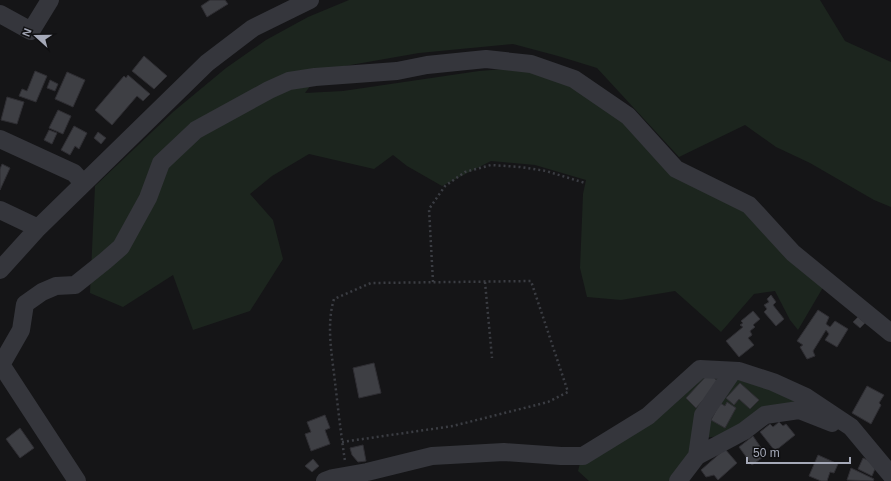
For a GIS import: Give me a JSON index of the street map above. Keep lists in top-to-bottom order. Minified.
{"scale_bar":"50 m","north":"left"}
